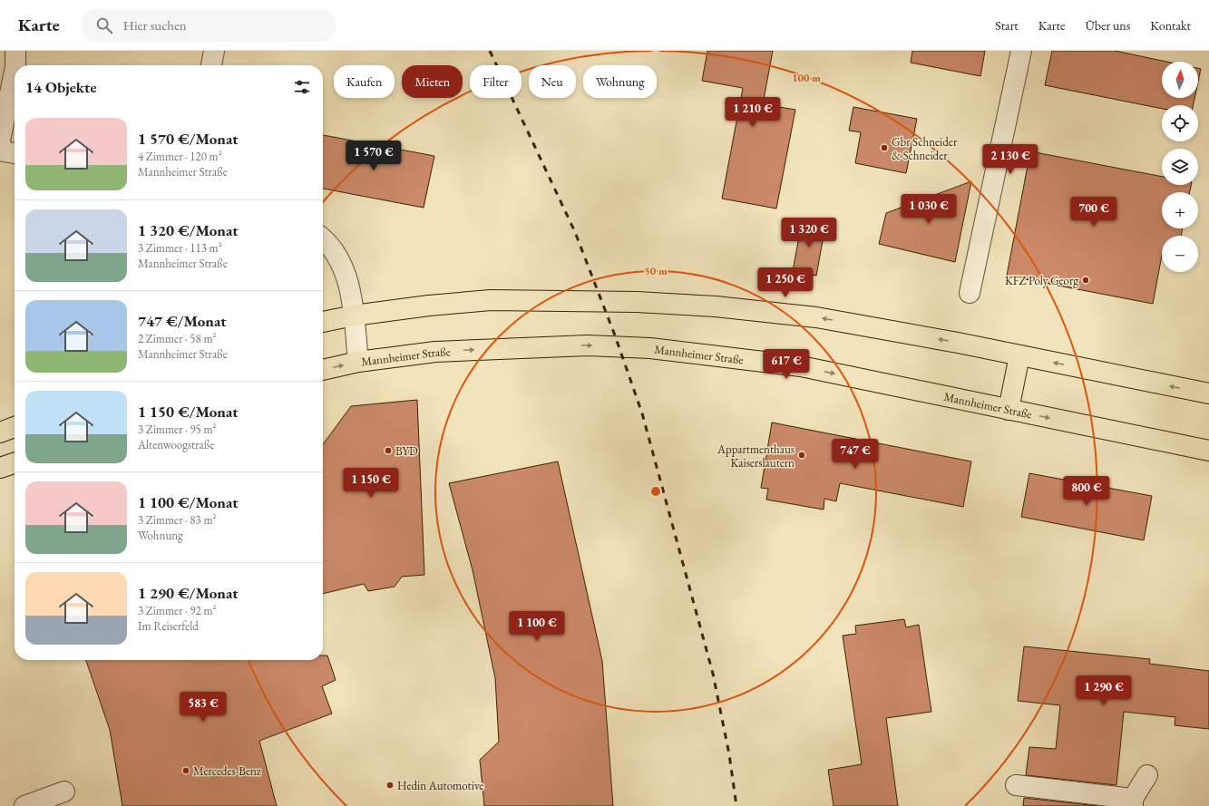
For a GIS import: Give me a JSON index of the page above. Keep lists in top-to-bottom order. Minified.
{"streets":{"main road":["Mannheimer Straße"]},"one_way":["Mannheimer Straße"],"places":["Gbr Schneider & Schneider","KFZ Poly Georg","BYD","Appartmenthaus Kaiserslautern","Mercedes-Benz","Hedin Automotive"],"north":"top","page":{"header":"Karte","search":"Hier suchen","nav":["Start","Karte","Über uns","Kontakt"],"map_buttons":["+","−"],"chip":["Kaufen","Mieten","Filter","Neu","Wohnung"],"heading":"14 Objekte","price":["1 210 €","1 570 €","2 130 €","1 030 €","700 €","1 320 €","1 250 €","617 €","747 €","1 150 €","800 €","1 100 €","1 290 €","583 €"],"list":[{"name":"1 570 €/Monat","note":"4 Zimmer · 120 m² · Mannheimer Straße"},{"name":"1 320 €/Monat","note":"3 Zimmer · 113 m² · Mannheimer Straße"},{"name":"747 €/Monat","note":"2 Zimmer · 58 m² · Mannheimer Straße"},{"name":"1 150 €/Monat","note":"3 Zimmer · 95 m² · Altenwoogstraße"},{"name":"1 100 €/Monat","note":"3 Zimmer · 83 m² · Wohnung"},{"name":"1 290 €/Monat","note":"3 Zimmer · 92 m² · Im Reiserfeld"}]},"rings":["100 m","50 m"]}
